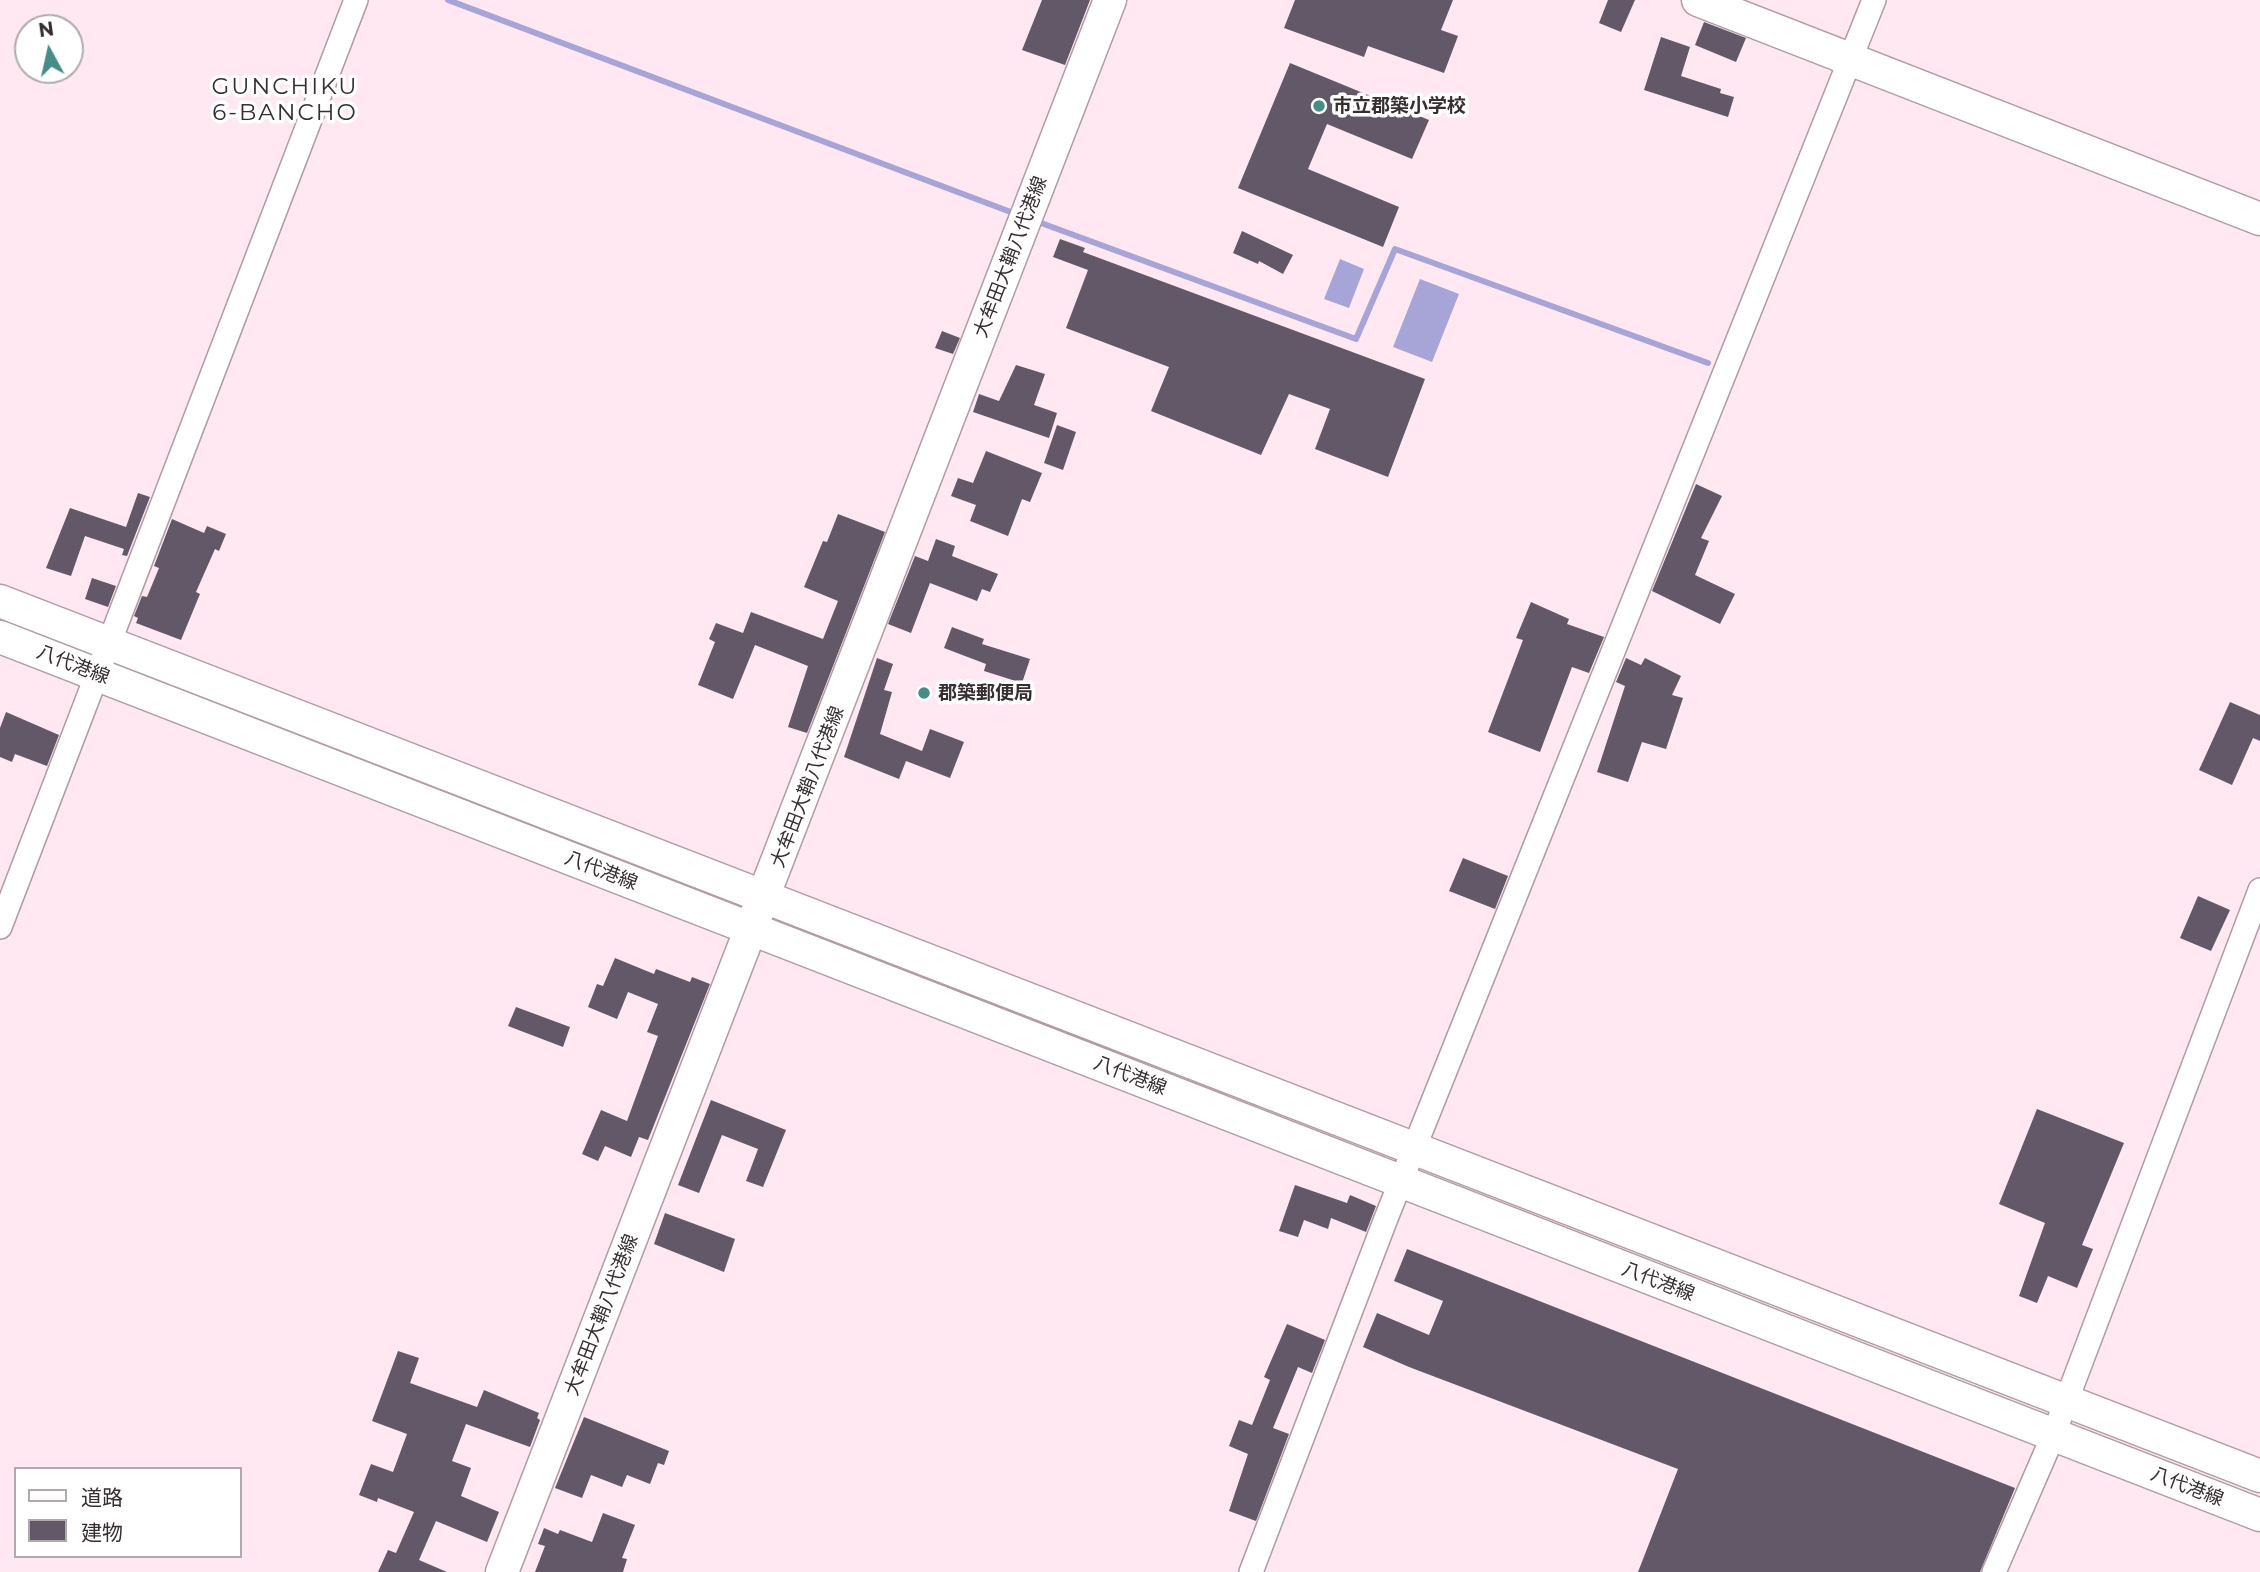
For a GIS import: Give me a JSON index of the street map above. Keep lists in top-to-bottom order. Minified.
{"streets":{"main road":["大牟田大鞘八代港線","八代港線"]},"crossings":[["大牟田大鞘八代港線","八代港線"]],"districts":["GUNCHIKU 6-BANCHO"],"places":["市立郡築小学校","郡築郵便局"],"legend":["道路","建物"],"north":"top"}
